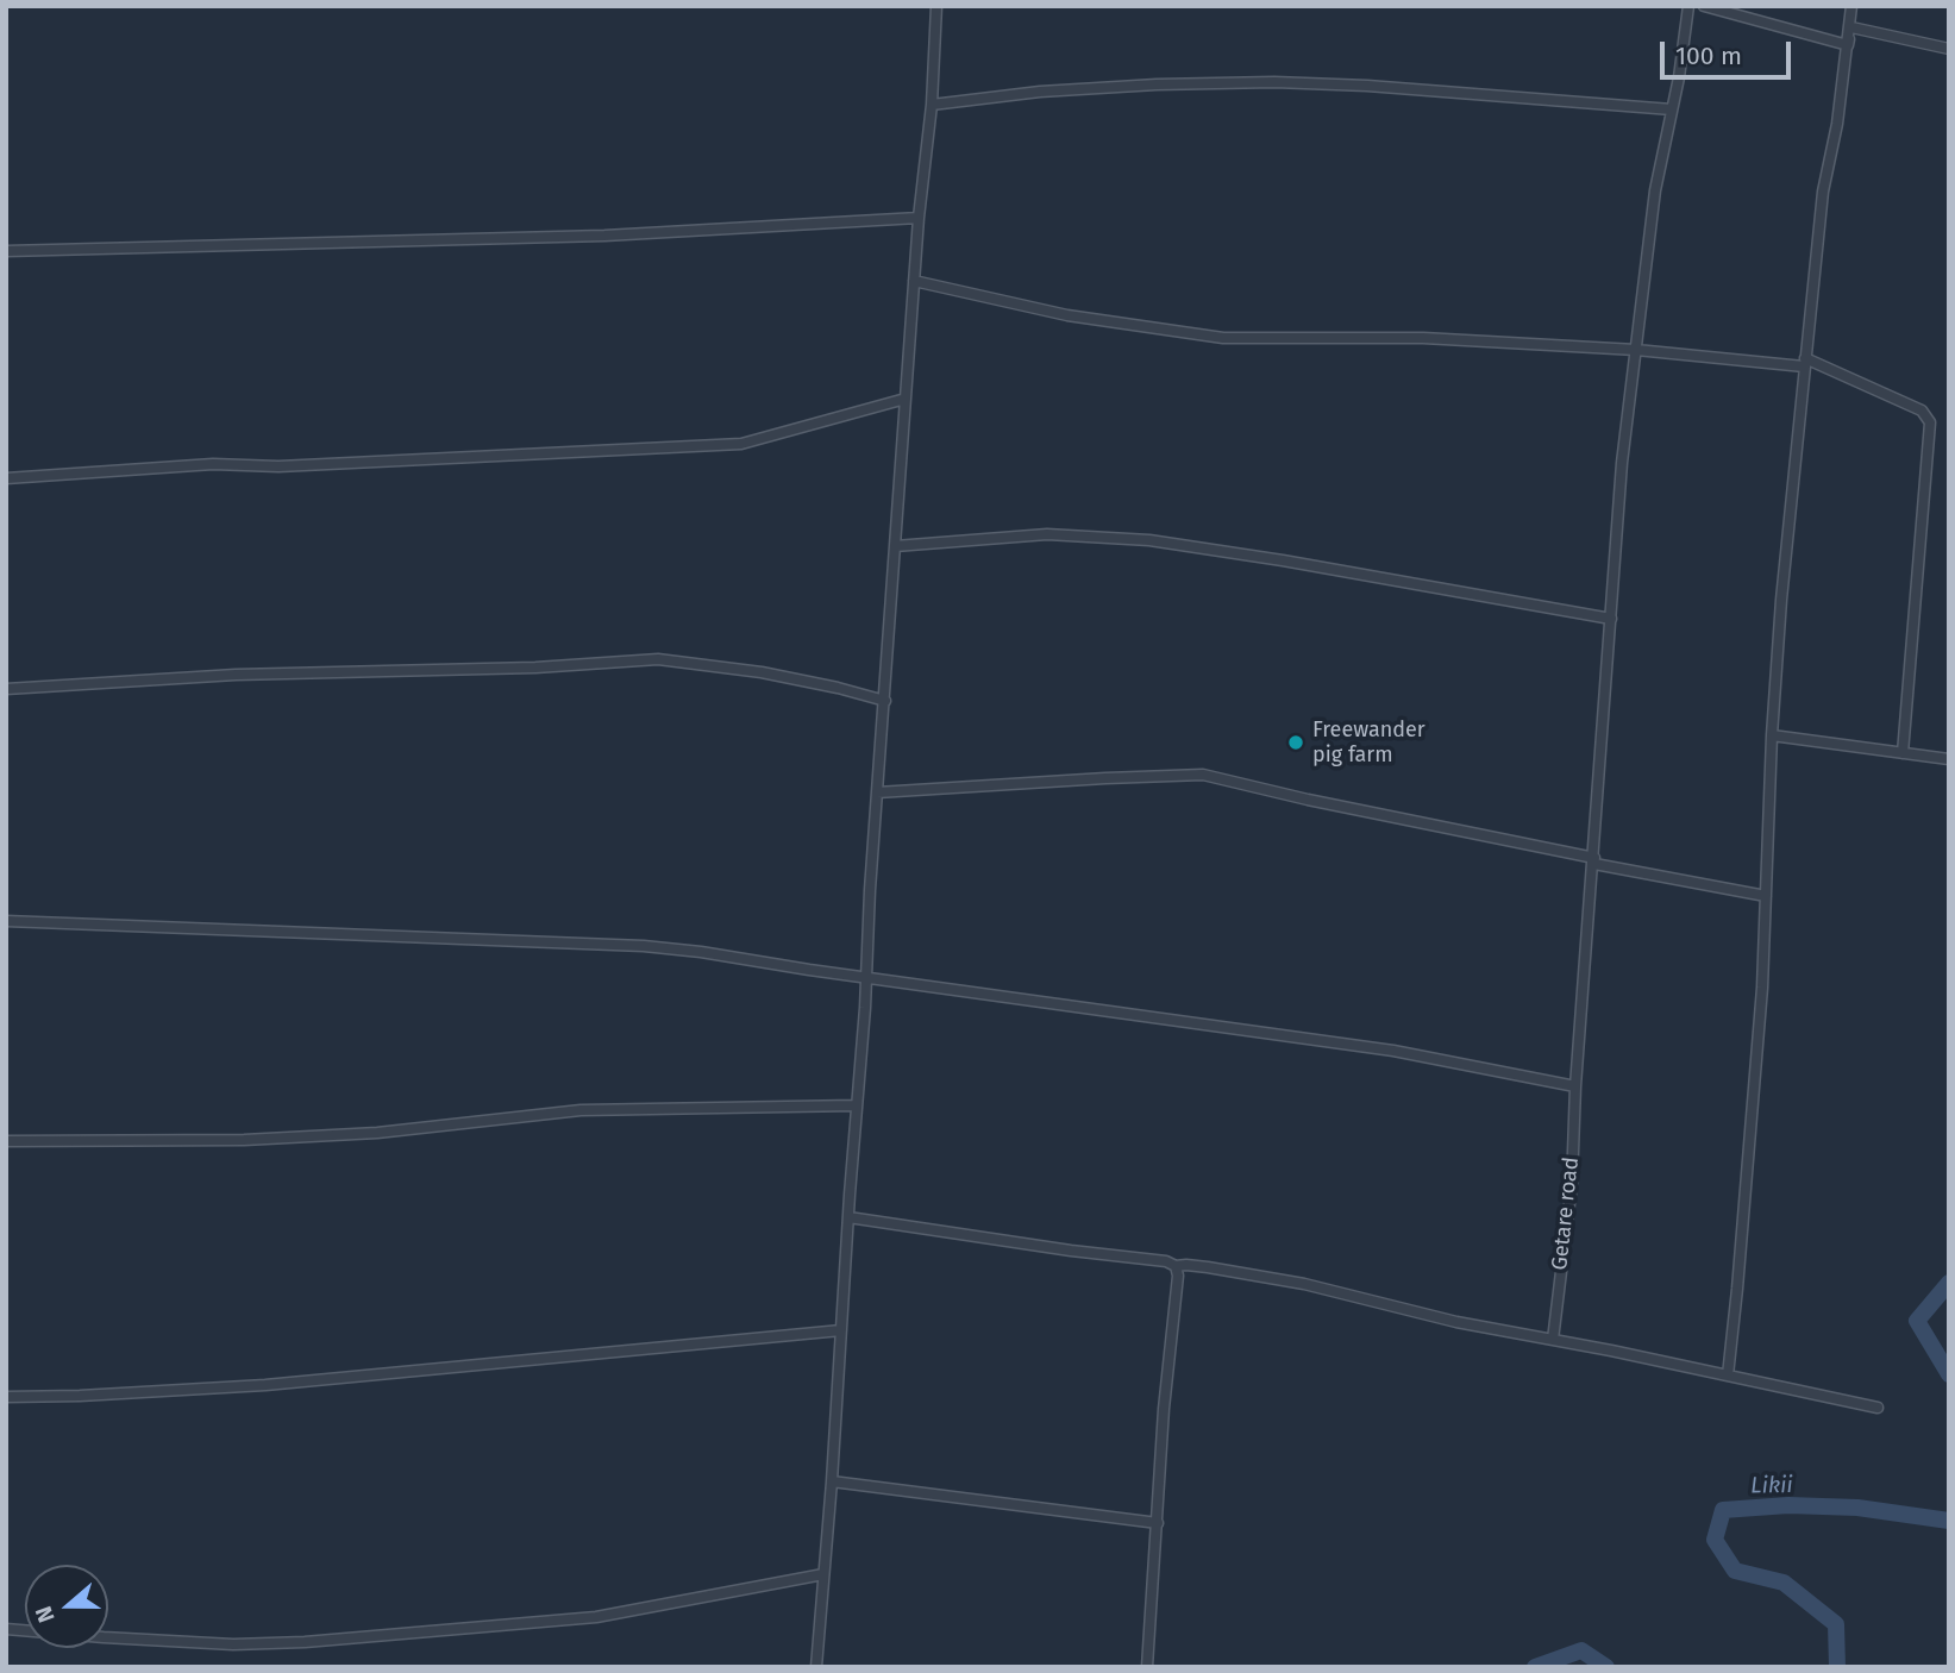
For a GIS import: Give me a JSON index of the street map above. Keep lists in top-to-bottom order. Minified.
{"streets":{"street":["Getare road"]},"water":["Likii"],"places":["Freewander pig farm"],"scale_bar":"100 m","north":"left"}
